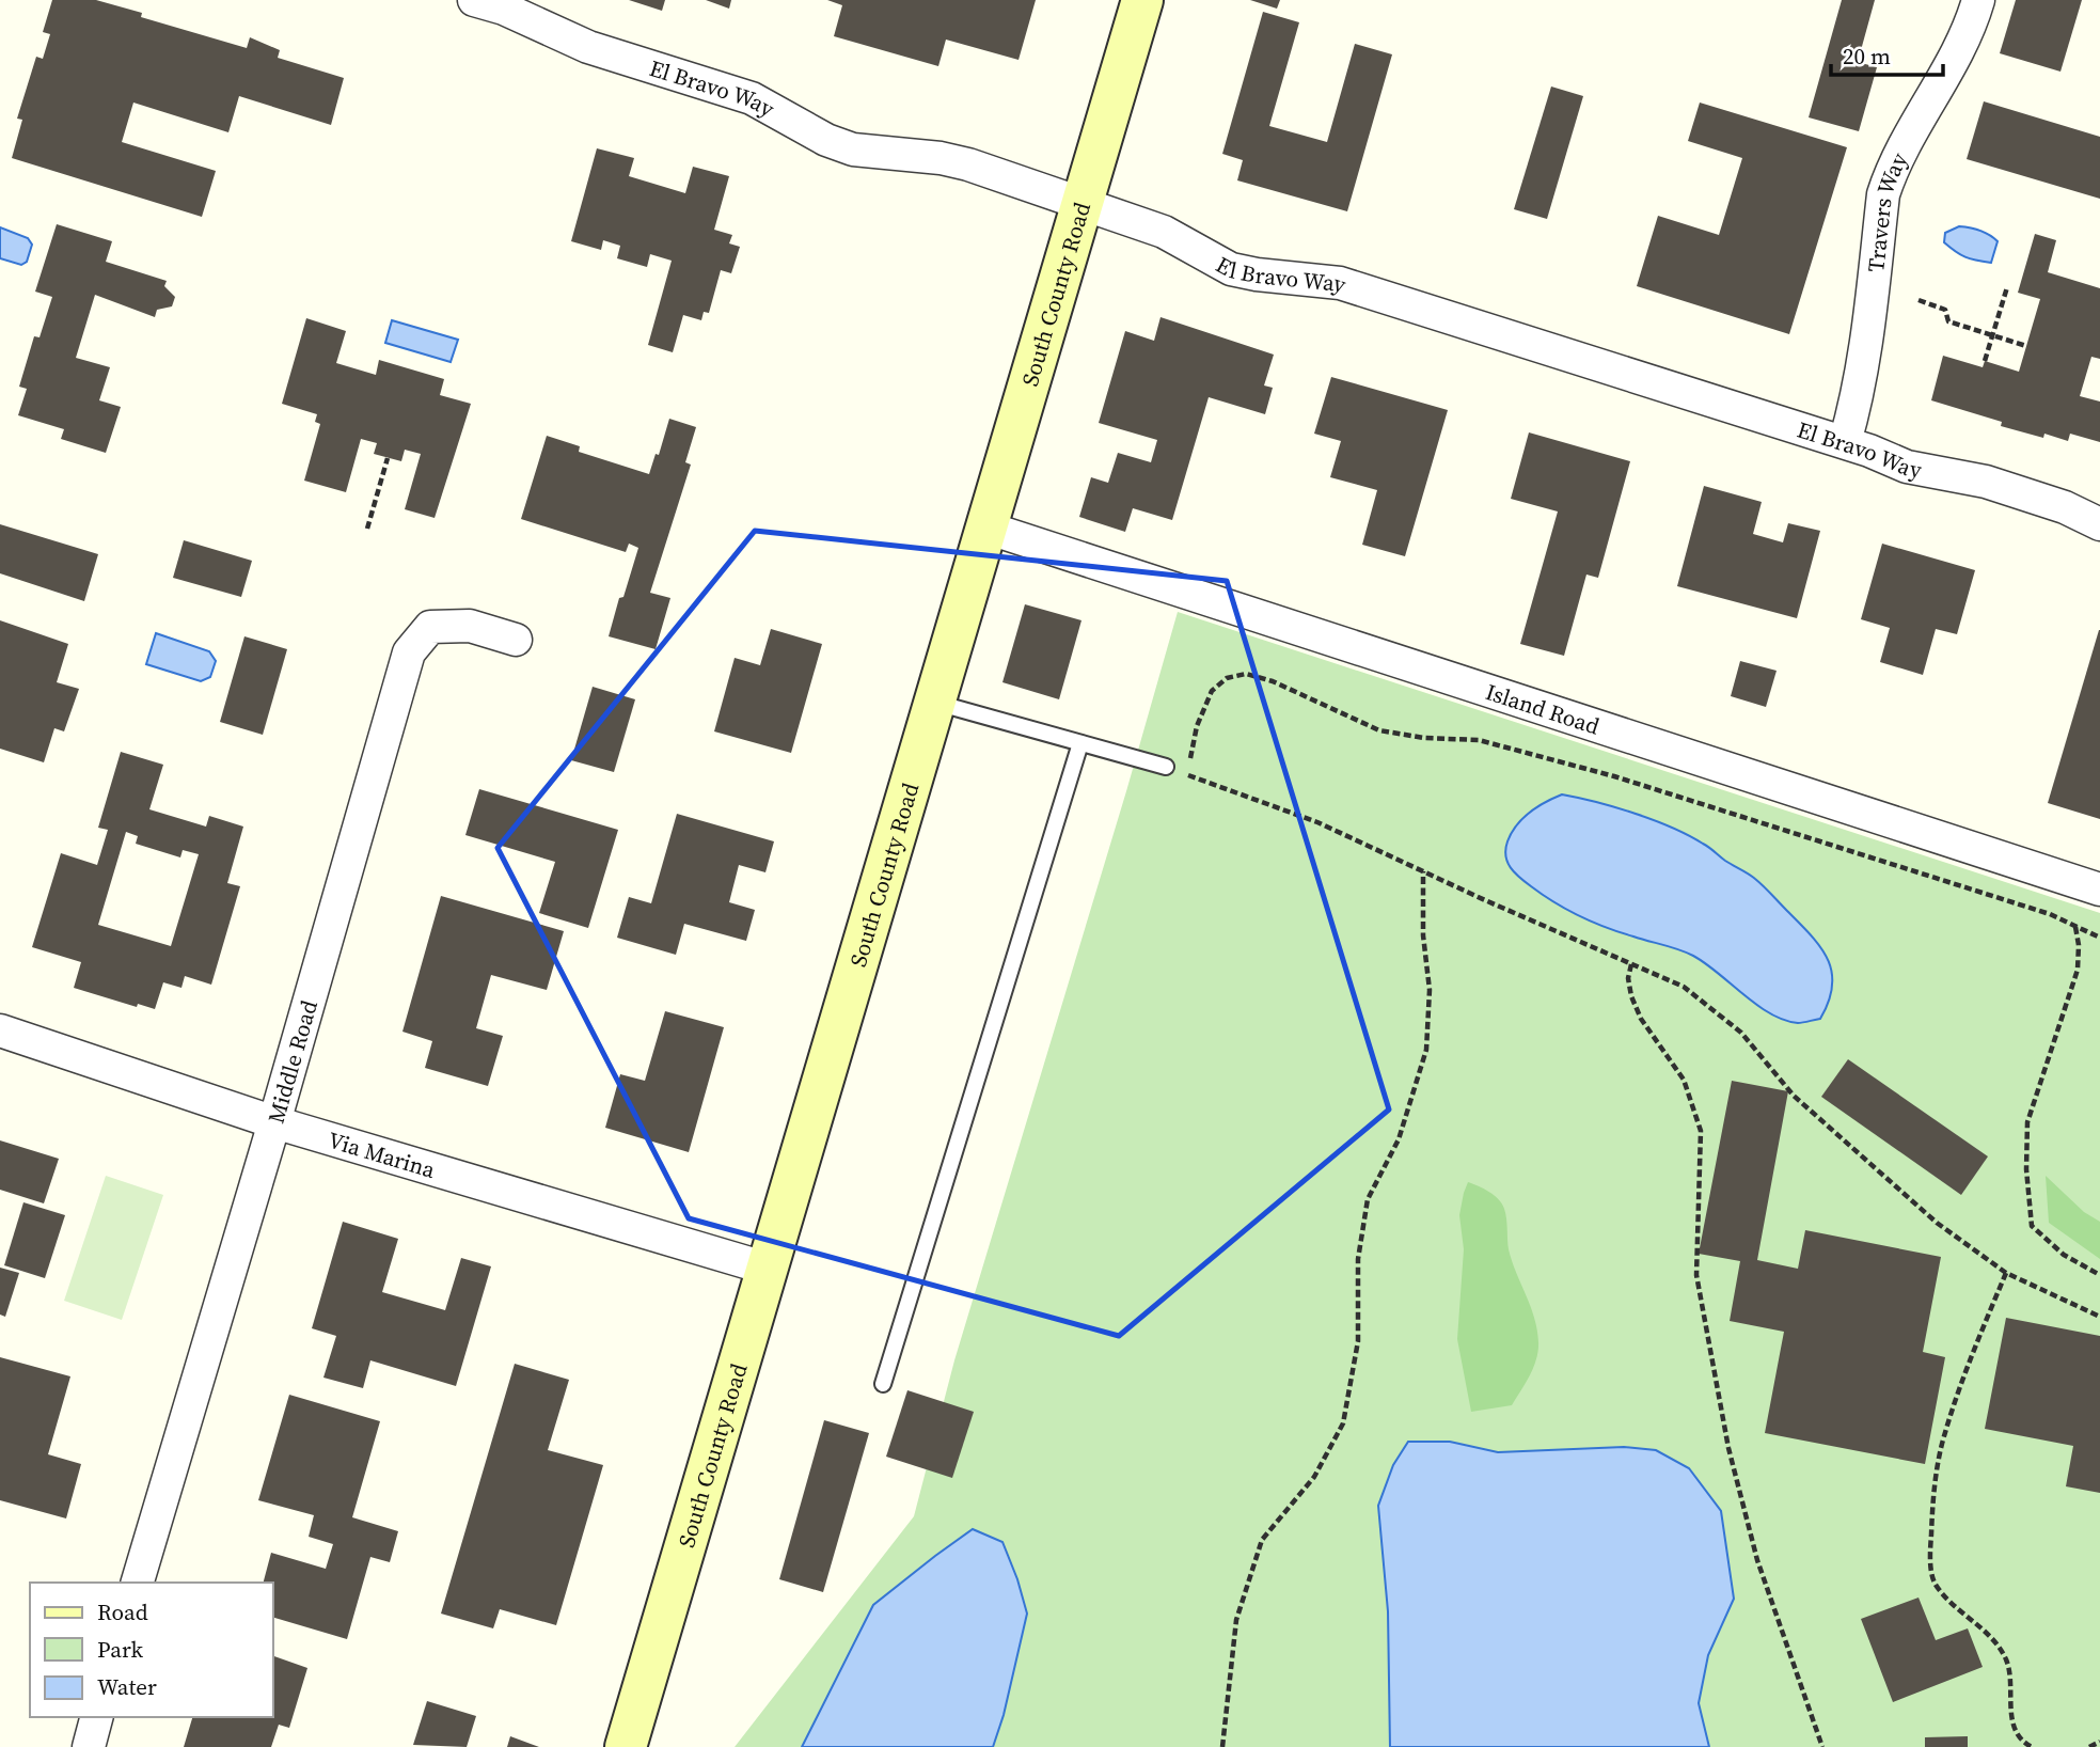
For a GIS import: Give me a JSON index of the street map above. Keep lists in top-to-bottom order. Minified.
{"streets":{"main road":["South County Road"],"street":["El Bravo Way","Travers Way","Island Road","Middle Road","Via Marina"]},"crossings":[["El Bravo Way","Travers Way"],["El Bravo Way","South County Road"],["South County Road","Island Road"],["South County Road","Via Marina"],["Middle Road","Via Marina"]],"legend":["Road","Park","Water"],"scale_bar":"20 m"}
